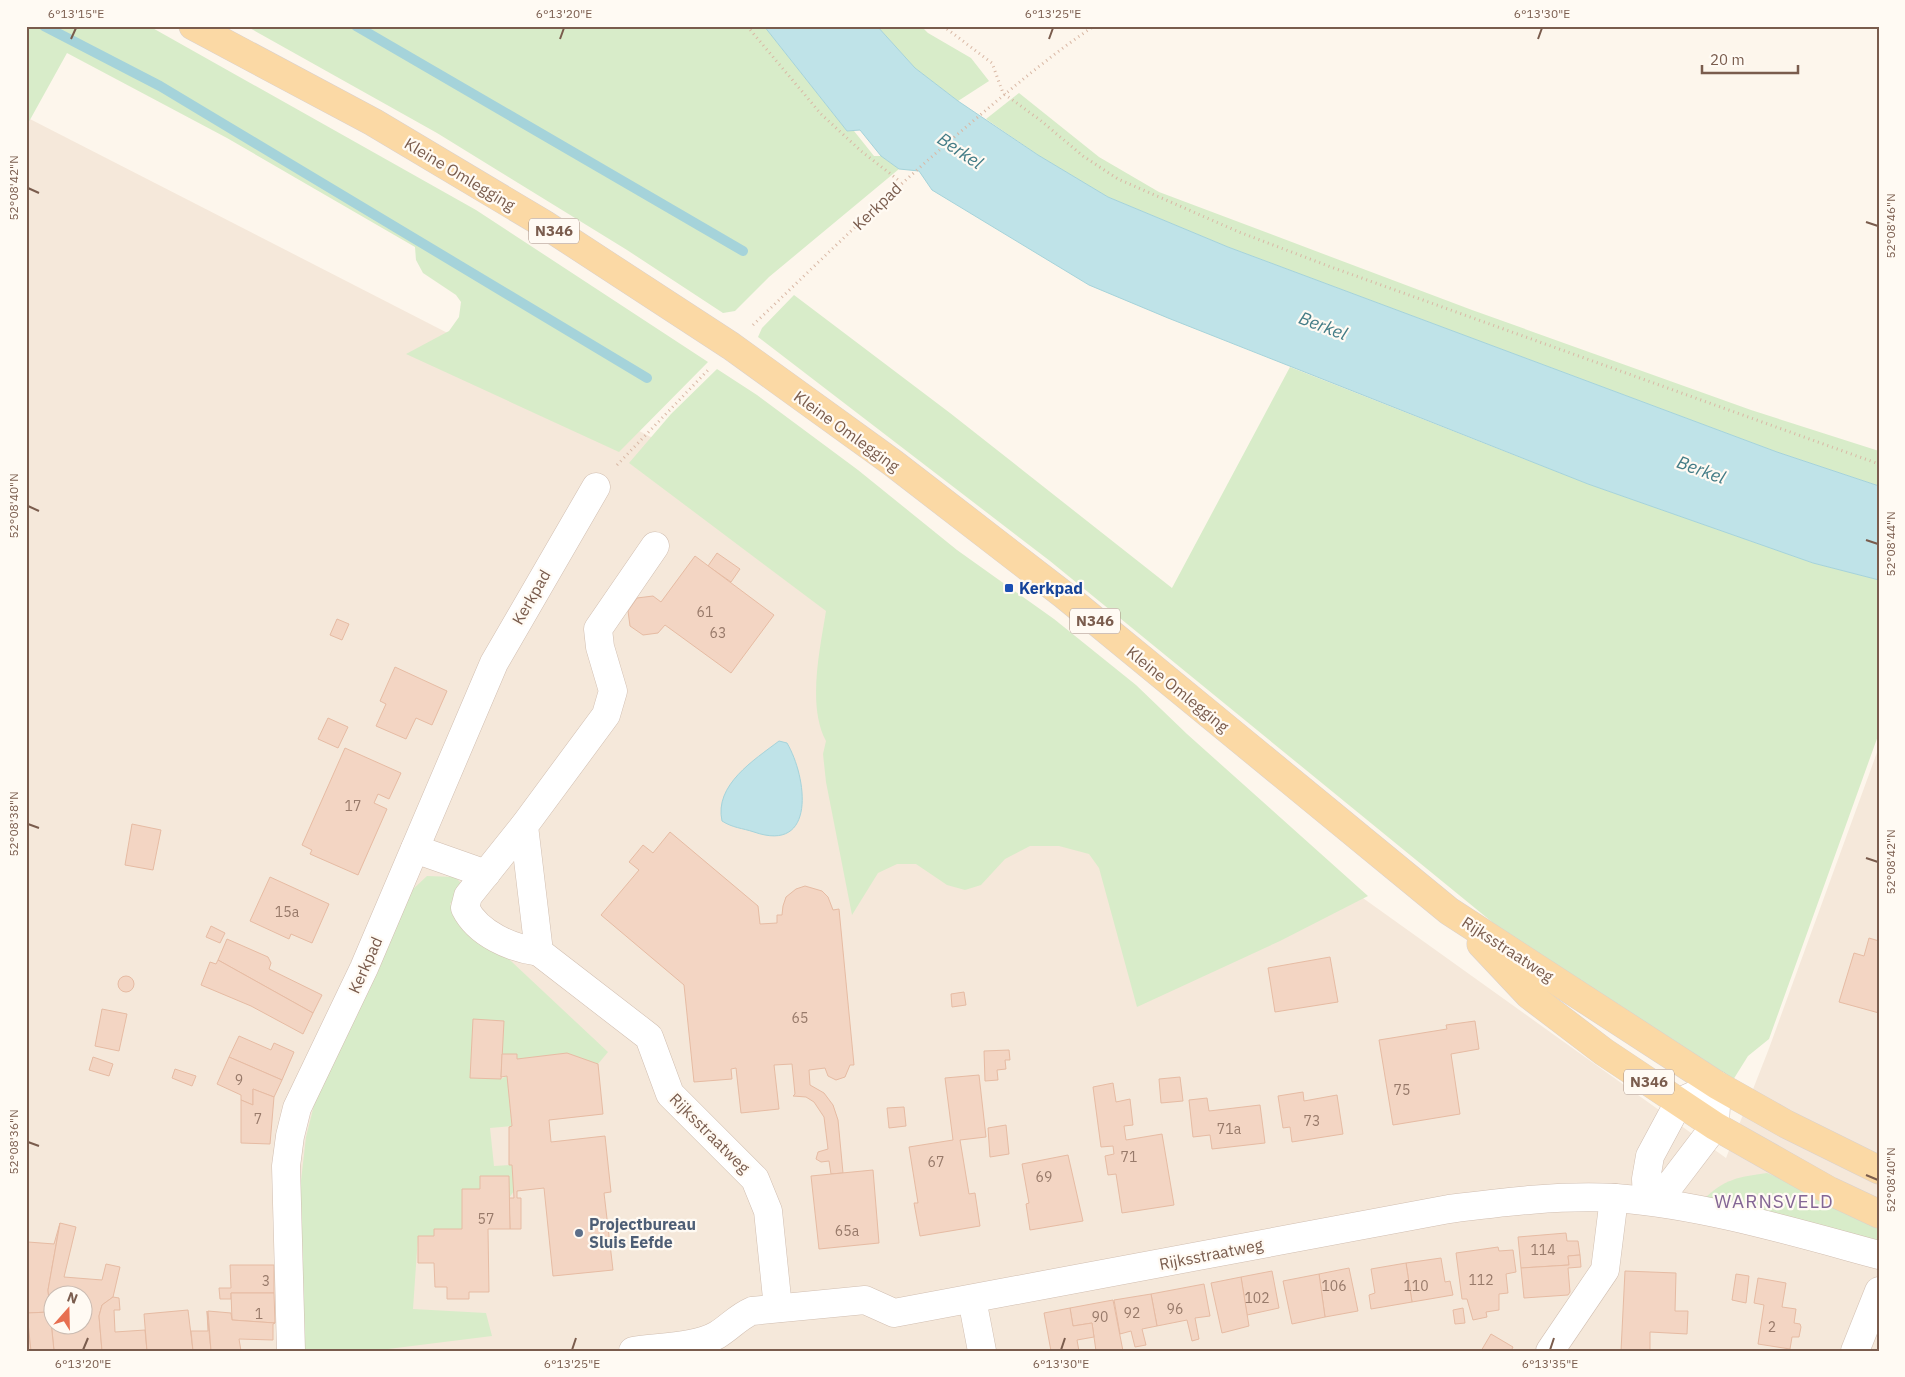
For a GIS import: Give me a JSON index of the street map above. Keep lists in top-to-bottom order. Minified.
{"streets":{"main road":["Kleine Omlegging","N346","Rijksstraatweg"],"street":["Kerkpad"]},"crossings":[["Kleine Omlegging","Kerkpad"],["Kleine Omlegging","Rijksstraatweg"]],"districts":["WARNSVELD"],"water":["Berkel"],"places":{"transit":["Kerkpad"],"other":["Projectbureau Sluis Eefde"]},"house_numbers":["61","63","17","15a","65","9","75","7","73","71a","71","67","69","57","65a","114","112","3","106","110","102","96","92","1","90","2"],"scale_bar":"20 m","north":"top","coordinates":["6°13'15\"E","6°13'20\"E","6°13'25\"E","6°13'30\"E","52°08'42\"N","52°08'46\"N","52°08'40\"N","52°08'44\"N","52°08'38\"N","52°08'36\"N","6°13'35\"E"]}
